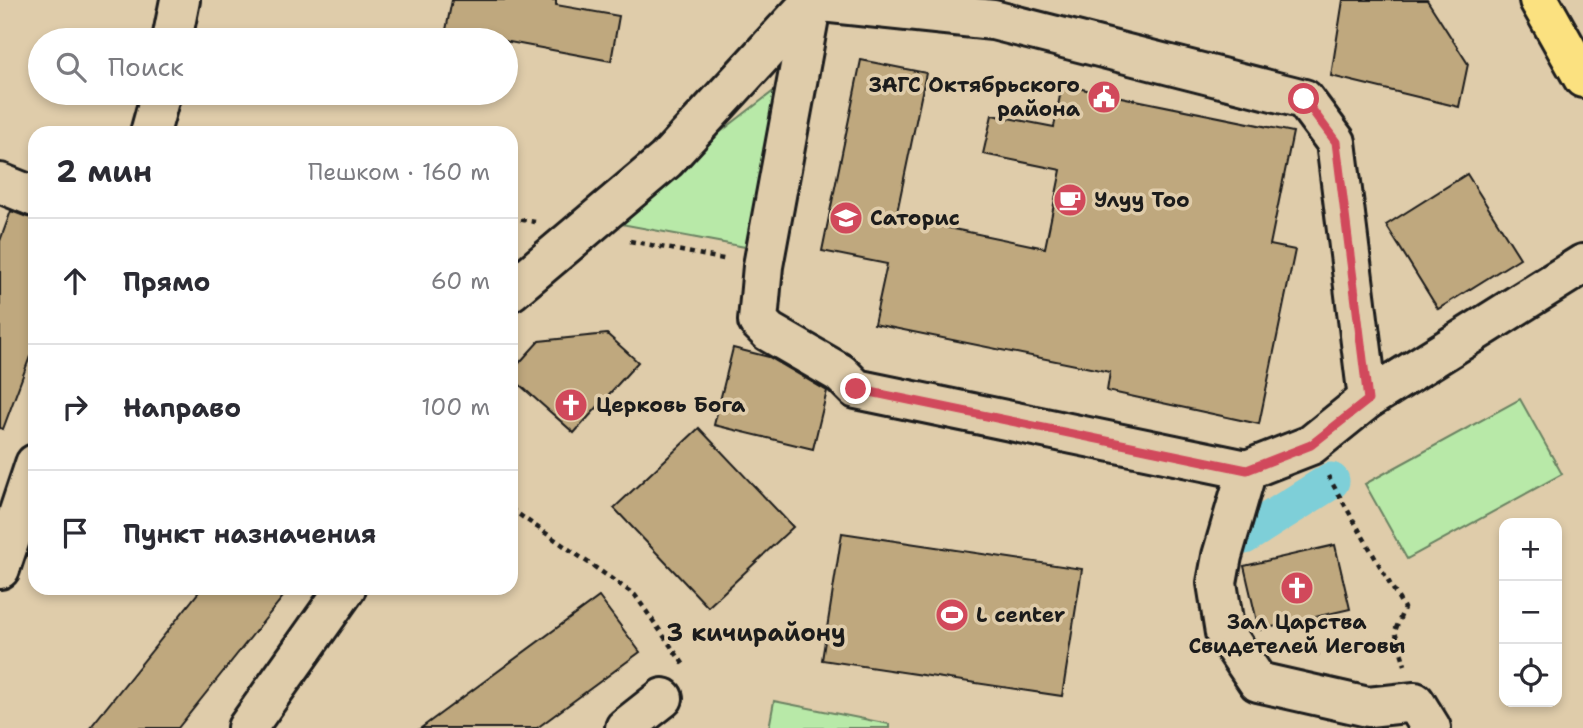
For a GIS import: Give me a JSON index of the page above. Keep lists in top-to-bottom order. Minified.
{"districts":["3 кичирайону"],"places":{"public building":["ЗАГС Октябрьского района"],"cafe":["Улуу Тоо"],"school or university":["Саторис"],"church":["Церковь Бога","Зал Царства Свидетелей Иеговы"],"sports":["L center"]},"page":{"search":"Поиск","heading":["2 мин","Пешком · 160 m"],"list":[["Прямо","60 m"],["Направо","100 m"],"Пункт назначения"],"map_buttons":["+","−"]}}
